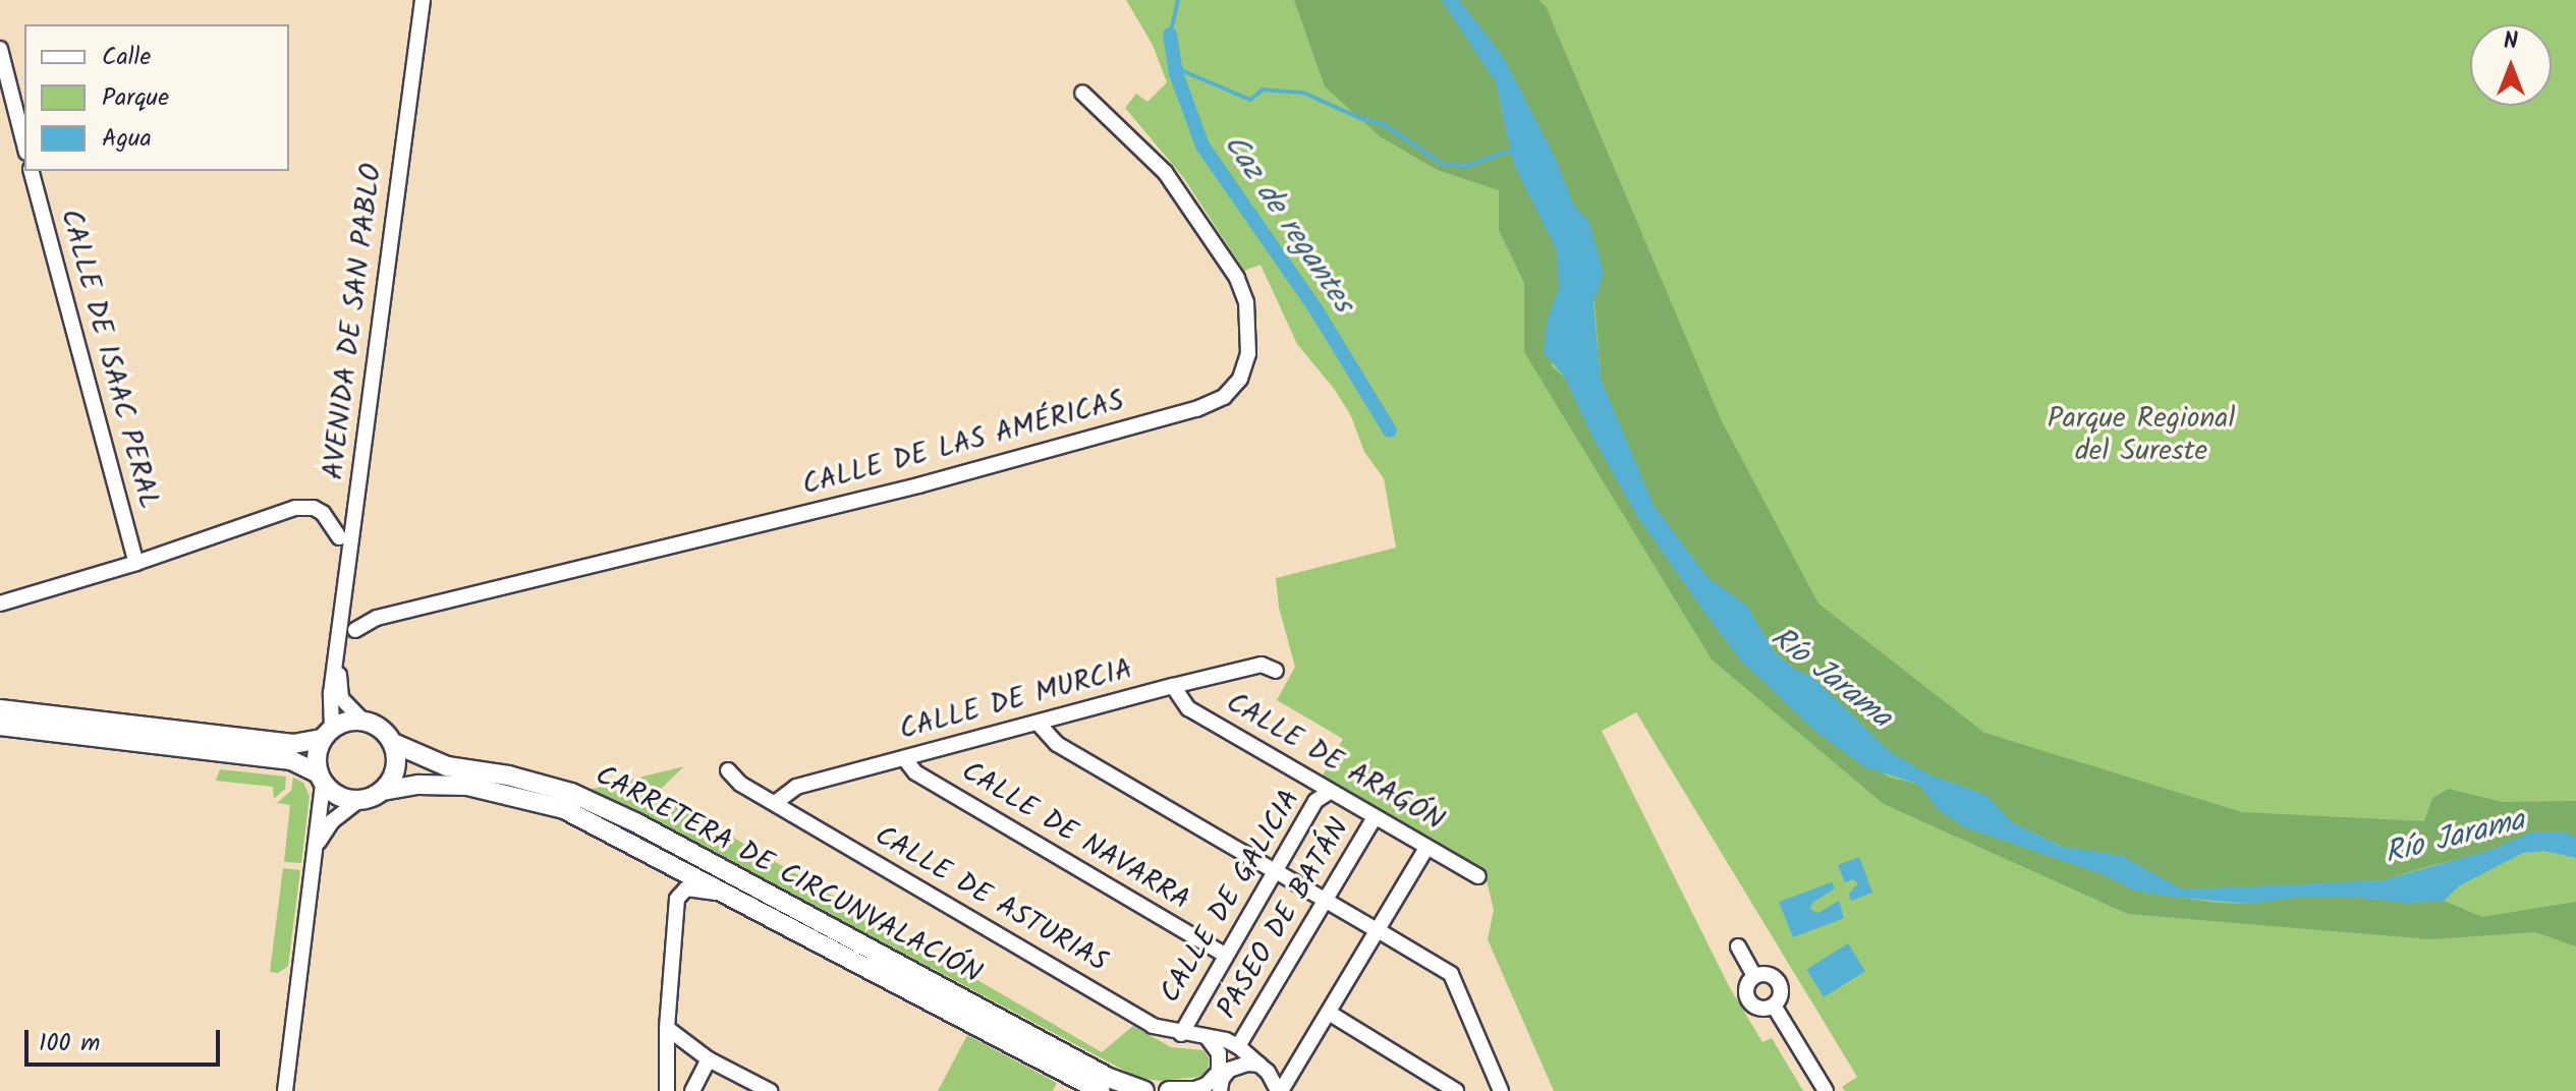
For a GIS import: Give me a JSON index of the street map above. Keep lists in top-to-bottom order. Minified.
{"streets":{"main road":["CARRETERA DE CIRCUNVALACIÓN"],"street":["AVENIDA DE SAN PABLO","CALLE DE ISAAC PERAL","CALLE DE LAS AMÉRICAS","CALLE DE MURCIA","CALLE DE ARAGÓN","CALLE DE NAVARRA","CALLE DE GALICIA","CALLE DE ASTURIAS","PASEO DE BATÁN"]},"crossings":[["AVENIDA DE SAN PABLO","CARRETERA DE CIRCUNVALACIÓN"],["CALLE DE MURCIA","CALLE DE ARAGÓN"],["CALLE DE MURCIA","CALLE DE NAVARRA"],["CALLE DE MURCIA","CALLE DE ASTURIAS"],["CALLE DE ARAGÓN","CALLE DE GALICIA"],["CALLE DE ARAGÓN","PASEO DE BATÁN"],["CALLE DE NAVARRA","CALLE DE GALICIA"],["CALLE DE GALICIA","CALLE DE ASTURIAS"],["CALLE DE ASTURIAS","PASEO DE BATÁN"]],"water":["Caz de regantes","Río Jarama"],"parks":["Parque Regional del Sureste"],"legend":["Calle","Parque","Agua"],"scale_bar":"100 m","north":"top"}
